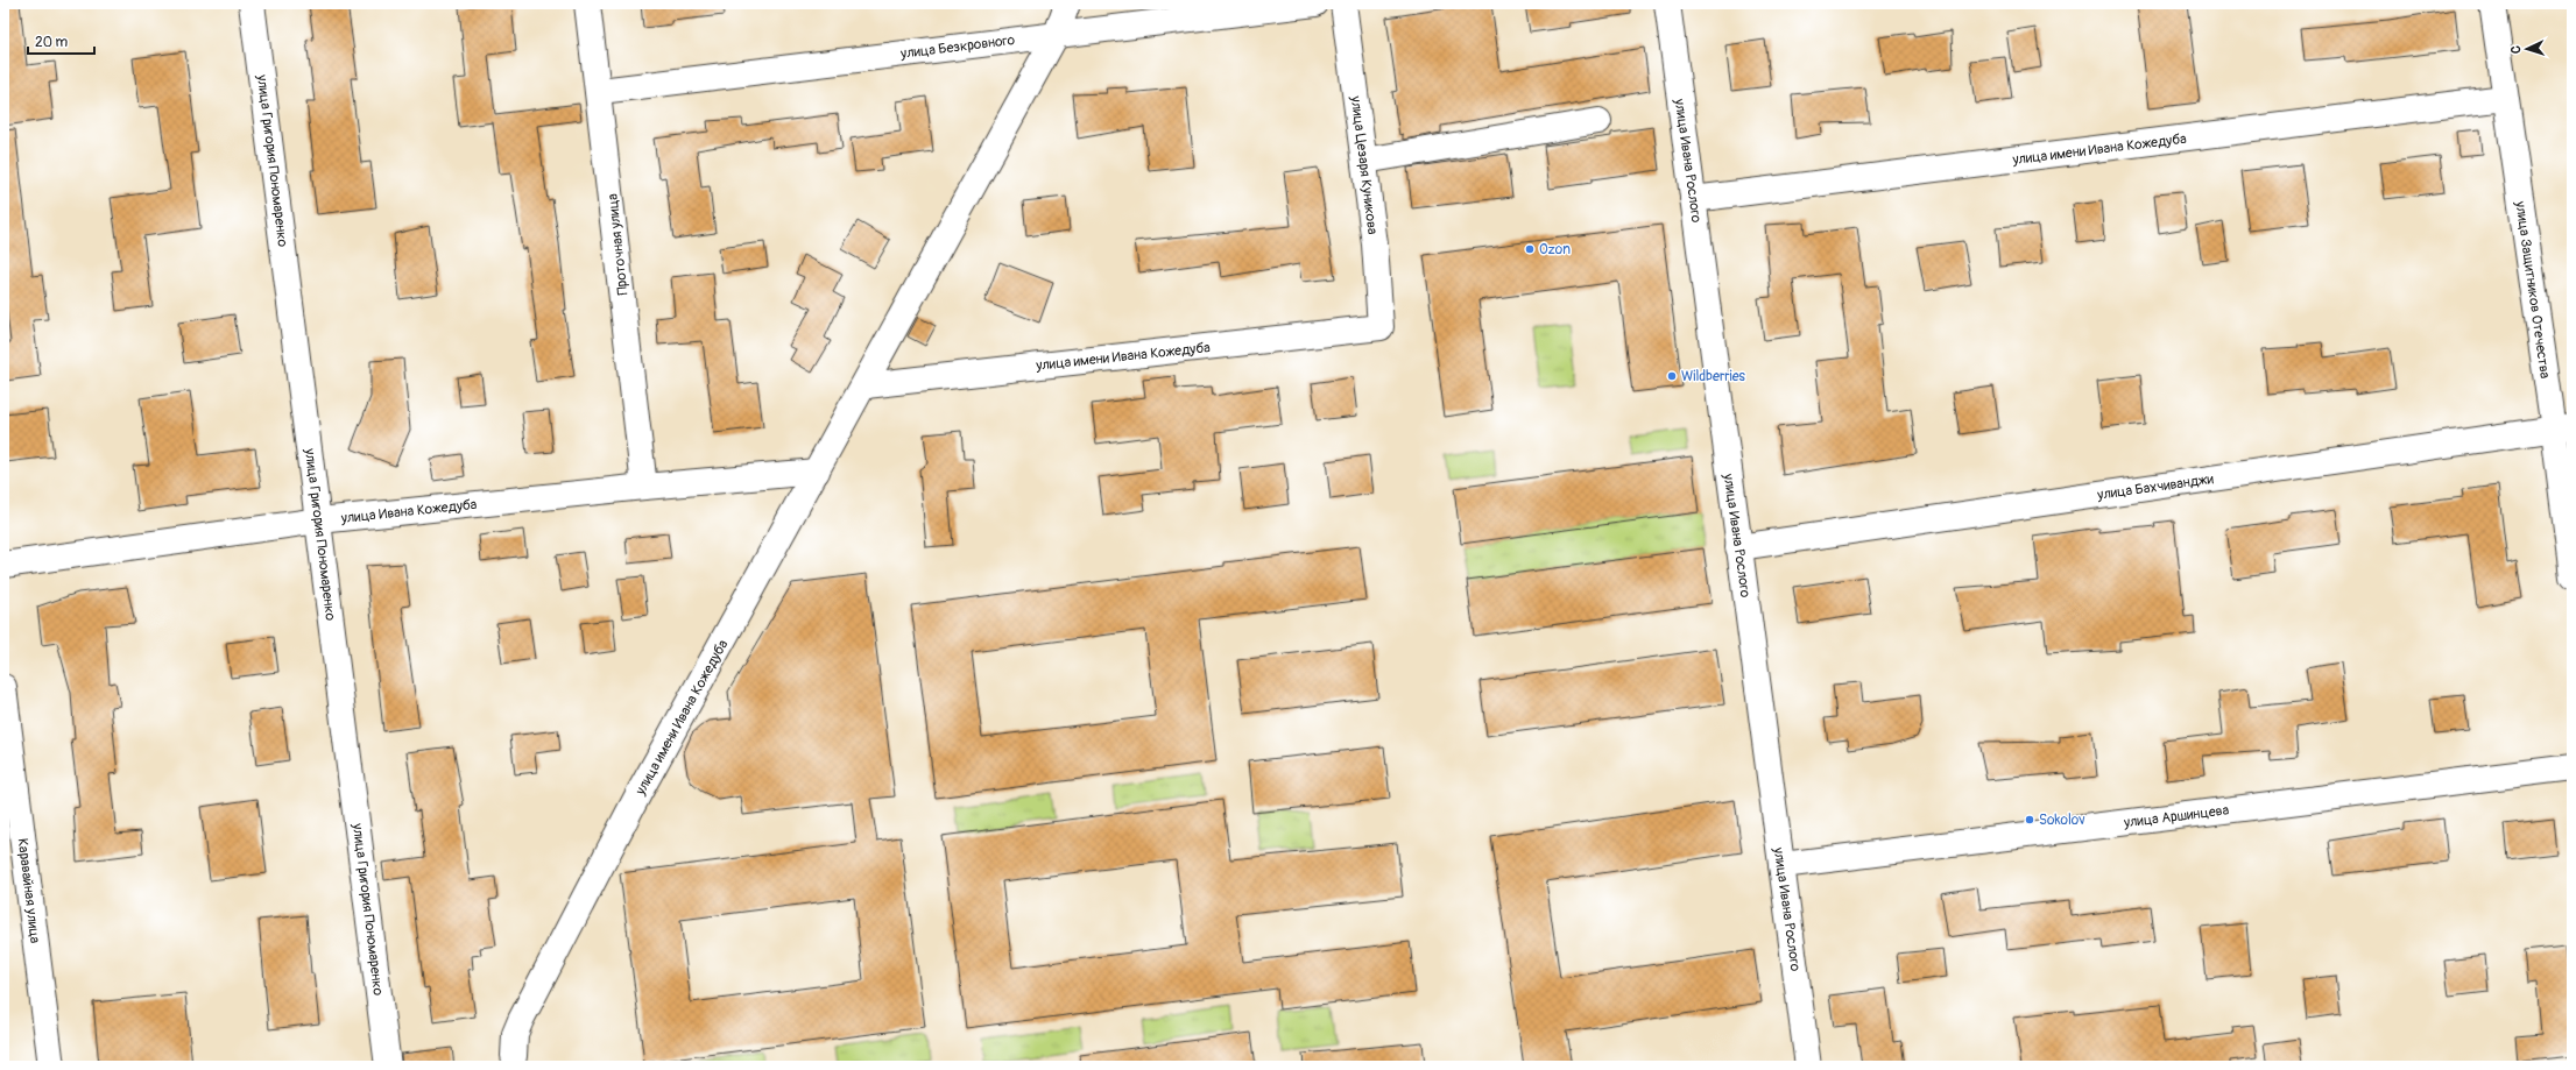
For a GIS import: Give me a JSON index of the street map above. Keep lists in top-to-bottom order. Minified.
{"streets":{"street":["улица Безкровного","улица имени Ивана Кожедуба","улица Григория Пономаренко","улица Ивана Рослого","улица Цезаря Куникова","Проточная улица","улица Защитников Отечества","улица Бахчиванджи","улица Ивана Кожедуба","улица Аршинцева","Каравайная улица"]},"crossings":[["улица Безкровного","улица имени Ивана Кожедуба"],["улица Безкровного","Проточная улица"],["улица имени Ивана Кожедуба","улица Ивана Рослого"],["улица имени Ивана Кожедуба","улица Цезаря Куникова"],["улица имени Ивана Кожедуба","улица Защитников Отечества"],["улица имени Ивана Кожедуба","улица Ивана Кожедуба"],["улица Григория Пономаренко","улица Ивана Кожедуба"],["улица Ивана Рослого","улица Бахчиванджи"],["улица Ивана Рослого","улица Аршинцева"],["Проточная улица","улица Ивана Кожедуба"],["улица Защитников Отечества","улица Бахчиванджи"]],"places":["Ozon","Wildberries","Sokolov"],"scale_bar":"20 m","north":"left"}
